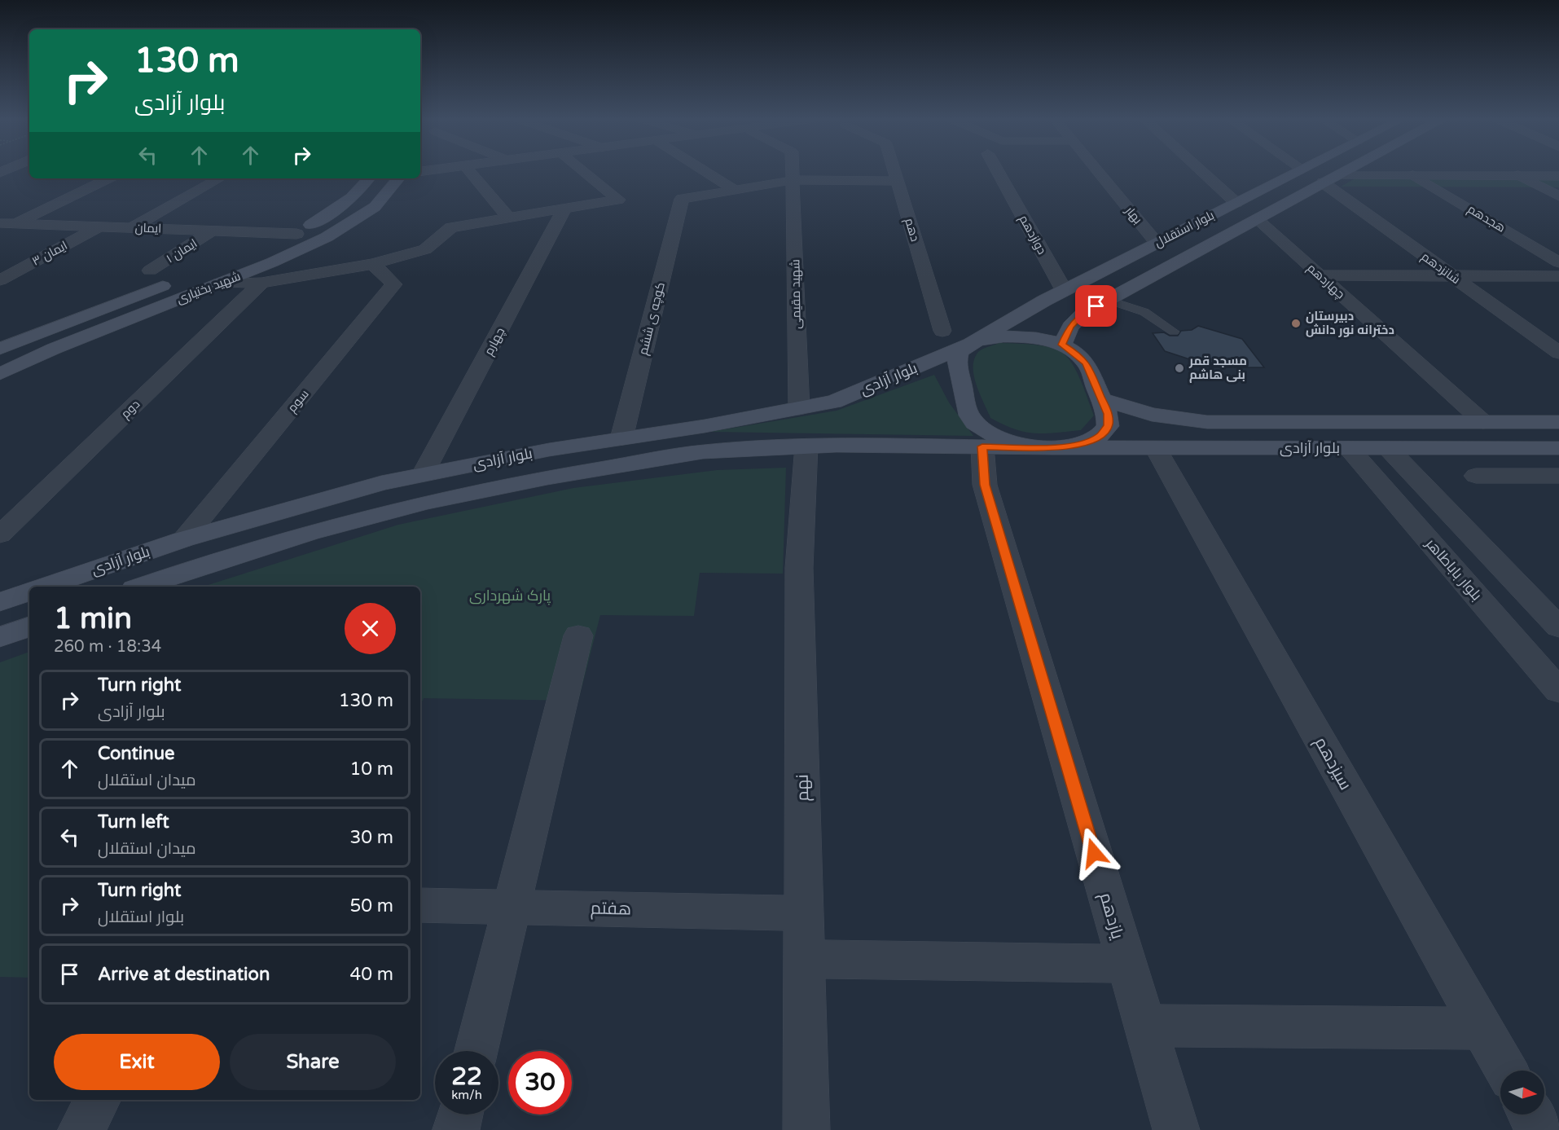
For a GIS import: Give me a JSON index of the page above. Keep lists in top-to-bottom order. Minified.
{"streets":{"main road":["بلوار استقلال","شهید بختیاری","بلوار آزادی"],"street":["بهار","هجدهم","ایمان","دهم","دوازدهم","ایمان ۱","ایمان ۳","شانزدهم","چهاردهم","شهید مقیمی","کوچه ی ششم","چهارم","سوم","دوم","بلوار باباطاهر","سیزدهم","نهم","هفتم","یازدهم"]},"crossings":[["بهار","بلوار استقلال"],["ایمان","ایمان ۱"],["ایمان","ایمان ۳"],["بلوار استقلال","دوازدهم"],["بلوار استقلال","شانزدهم"],["بلوار استقلال","چهاردهم"],["بلوار استقلال","بلوار آزادی"],["چهاردهم","بلوار آزادی"],["شهید مقیمی","بلوار آزادی"],["کوچه ی ششم","بلوار آزادی"],["چهارم","بلوار آزادی"],["بلوار آزادی","سوم"],["بلوار آزادی","بلوار باباطاهر"],["بلوار آزادی","سیزدهم"],["بلوار آزادی","نهم"],["بلوار آزادی","یازدهم"],["نهم","هفتم"]],"parks":["پارک شهرداری"],"places":["دبیرستان دخترانه نور دانش","مسجد قمر بنی هاشم"],"north":"right","page":{"turn":["130 m","بلوار آزادی"],"heading":["1 min","260 m · 18:34"],"list":[{"name":"Turn right","note":"بلوار آزادی","value":"130 m"},{"name":"Continue","note":"میدان استقلال","value":"10 m"},{"name":"Turn left","note":"میدان استقلال","value":"30 m"},{"name":"Turn right","note":"بلوار استقلال","value":"50 m"},{"name":"Arrive at destination","value":"40 m"}],"buttons":["Exit","Share"],"speed":"22 km/h","limit":"30"}}
